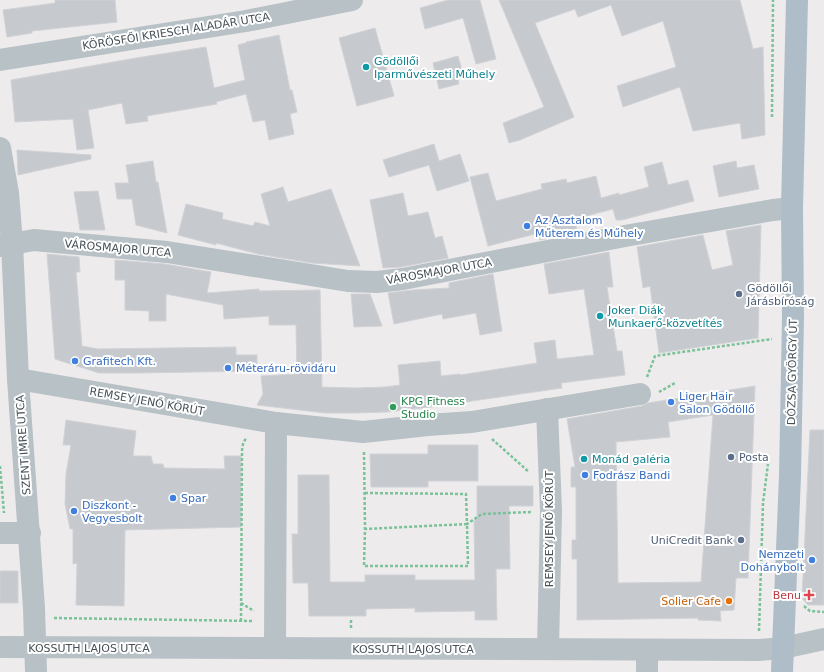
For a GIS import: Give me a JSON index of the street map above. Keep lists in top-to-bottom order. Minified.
{"streets":{"main road":["DÓZSA GYÖRGY ÚT"],"street":["KÖRÖSFŐI KRIESCH ALADÁR UTCA","VÁROSMAJOR UTCA","REMSEY JENŐ KÖRÚT","SZENT IMRE UTCA","KOSSUTH LAJOS UTCA"]},"crossings":[["VÁROSMAJOR UTCA","DÓZSA GYÖRGY ÚT"],["VÁROSMAJOR UTCA","SZENT IMRE UTCA"],["DÓZSA GYÖRGY ÚT","KOSSUTH LAJOS UTCA"],["REMSEY JENŐ KÖRÚT","SZENT IMRE UTCA"],["REMSEY JENŐ KÖRÚT","KOSSUTH LAJOS UTCA"],["SZENT IMRE UTCA","KOSSUTH LAJOS UTCA"]],"places":{"other":["Gödöllői Iparművészeti Műhely","Az Asztalom Műterem és Műhely","Gödöllői Járásbíróság","Joker Diák Munkaerő-közvetítés","Grafitech Kft.","Méteráru-rövidáru","Liger Hair Salon Gödöllő","KPG Fitness Studio","Posta","Monád galéria","Fodrász Bandi","Spar","Diszkont - Vegyesbolt","UniCredit Bank","Nemzeti Dohánybolt","Solier Cafe"],"health":["Benu"]}}
